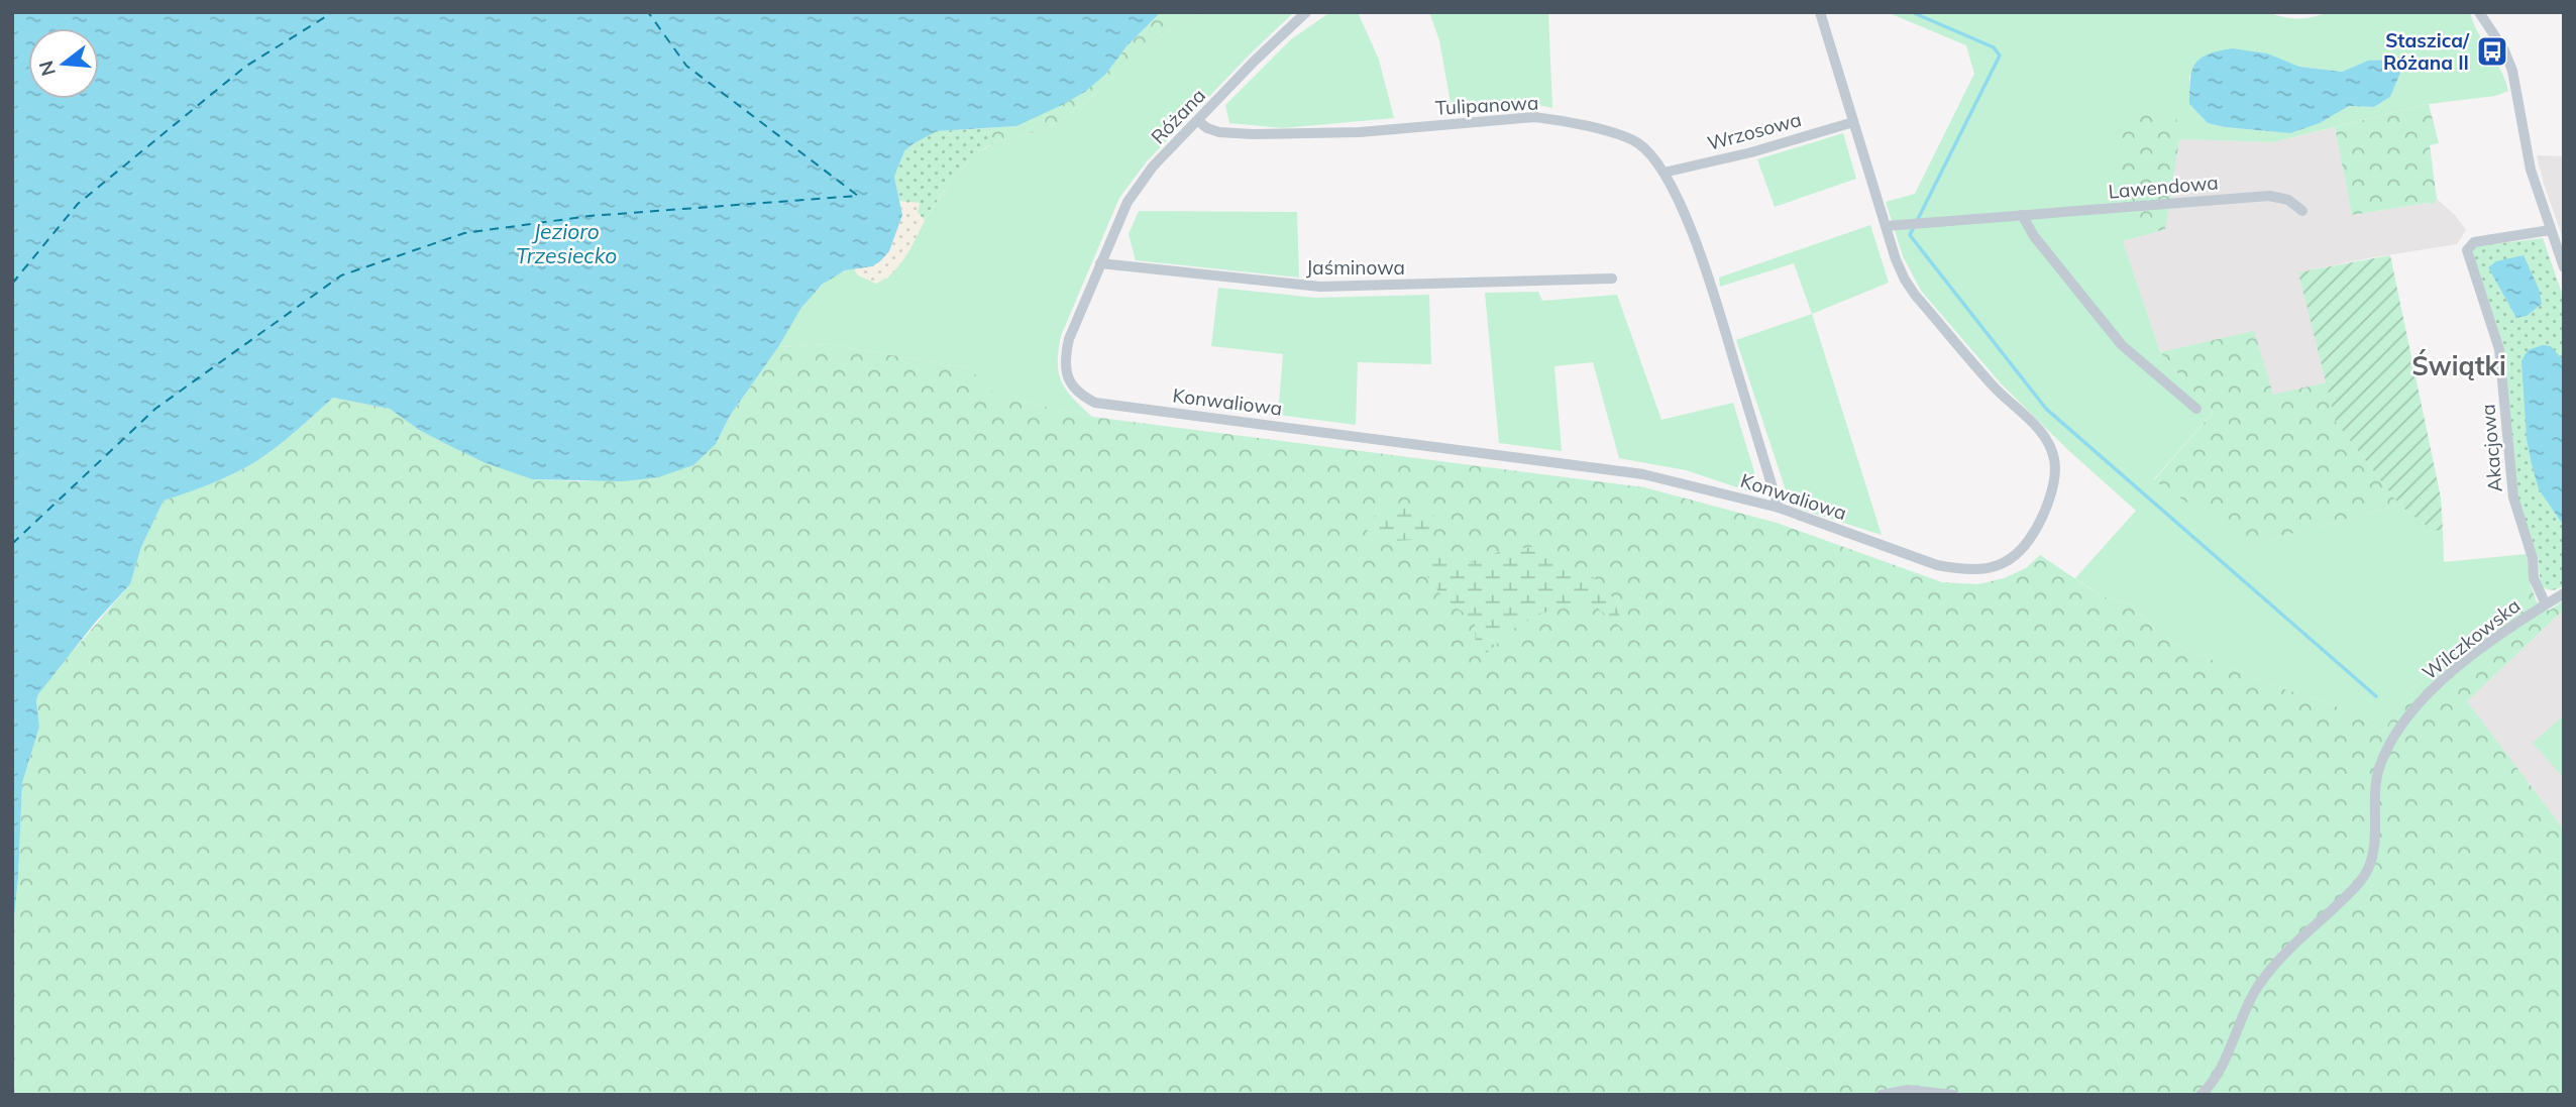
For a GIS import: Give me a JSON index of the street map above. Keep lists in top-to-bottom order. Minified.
{"streets":{"street":["Tulipanowa","Różana","Wrzosowa","Lawendowa","Jaśminowa","Konwaliowa","Akacjowa","Wilczkowska"]},"crossings":[["Tulipanowa","Różana"],["Tulipanowa","Wrzosowa"],["Tulipanowa","Konwaliowa"],["Różana","Jaśminowa"],["Różana","Konwaliowa"],["Wrzosowa","Konwaliowa"],["Lawendowa","Konwaliowa"],["Jaśminowa","Konwaliowa"],["Akacjowa","Wilczkowska"]],"districts":["Świątki"],"water":["Jezioro Trzesiecko"],"places":{"bus stop":["Staszica/ Różana II"]},"north":"left"}
